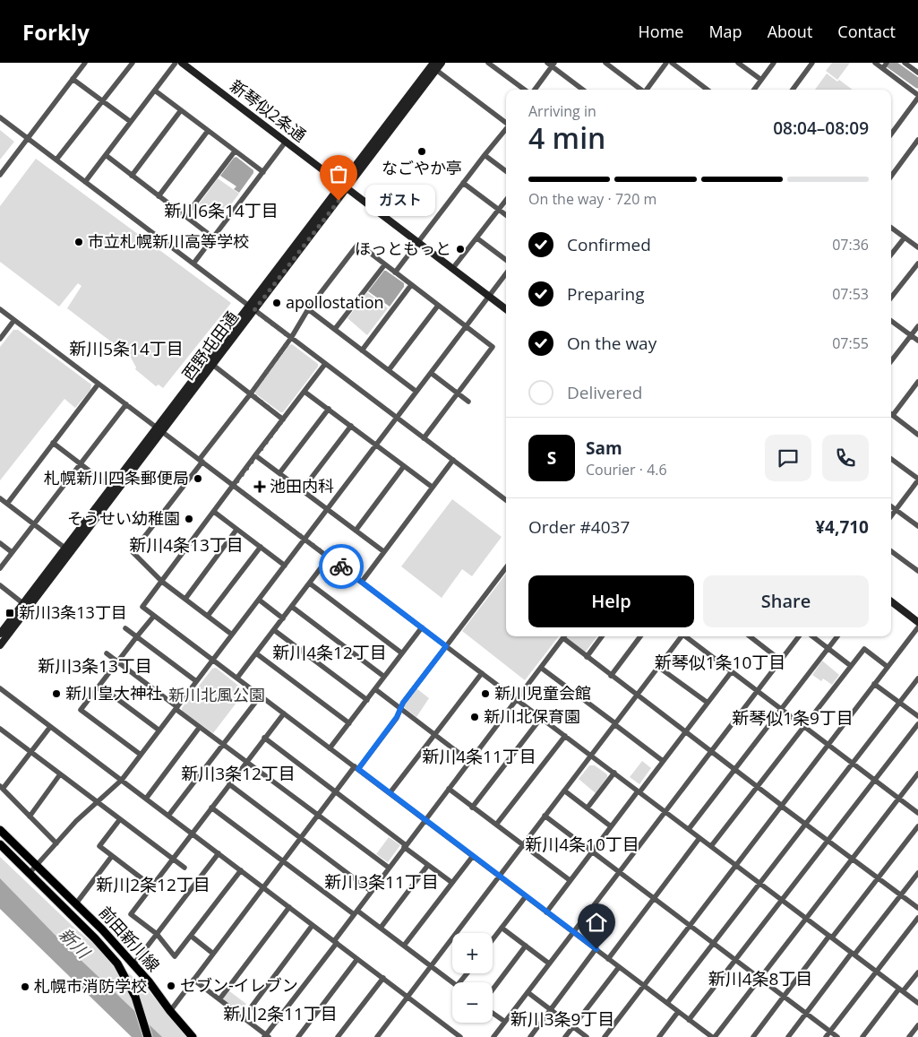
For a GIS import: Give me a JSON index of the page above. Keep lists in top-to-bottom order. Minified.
{"streets":{"main road":["前田新川線"],"street":["新琴似2条通","西野屯田通"]},"crossings":[["新琴似2条通","西野屯田通"]],"districts":["新川6条14丁目","新川5条14丁目","新川4条13丁目","新川4条12丁目","新琴似1条10丁目","新川3条13丁目","新琴似1条9丁目","新川4条11丁目","新川3条12丁目","新川4条10丁目","新川3条11丁目","新川2条12丁目","新川4条8丁目","新川2条11丁目","新川3条9丁目"],"water":["新川"],"parks":["新川北風公園"],"places":{"other":["なごやか亭","ガスト","市立札幌新川高等学校","ほっともっと","apollostation","札幌新川四条郵便局","そうせい幼稚園","新川皇大神社","新川児童会館","新川北保育園","セブン-イレブン","札幌市消防学校"],"health":["池田内科"],"transit":["新川3条13丁目"]},"page":{"header":"Forkly","nav":["Home","Map","About","Contact"],"heading":["4 min","Arriving in","08:04–08:09"],"panel":["Sam","Courier · 4.6","Order #4037","¥4,710"],"bar":"On the way · 720 m","bubble":"ガスト","list":[["Confirmed","07:36"],["Preparing","07:53"],["On the way","07:55"],"Delivered"],"round":"S","buttons":["Help","Share"],"map_buttons":["+","−"]}}
